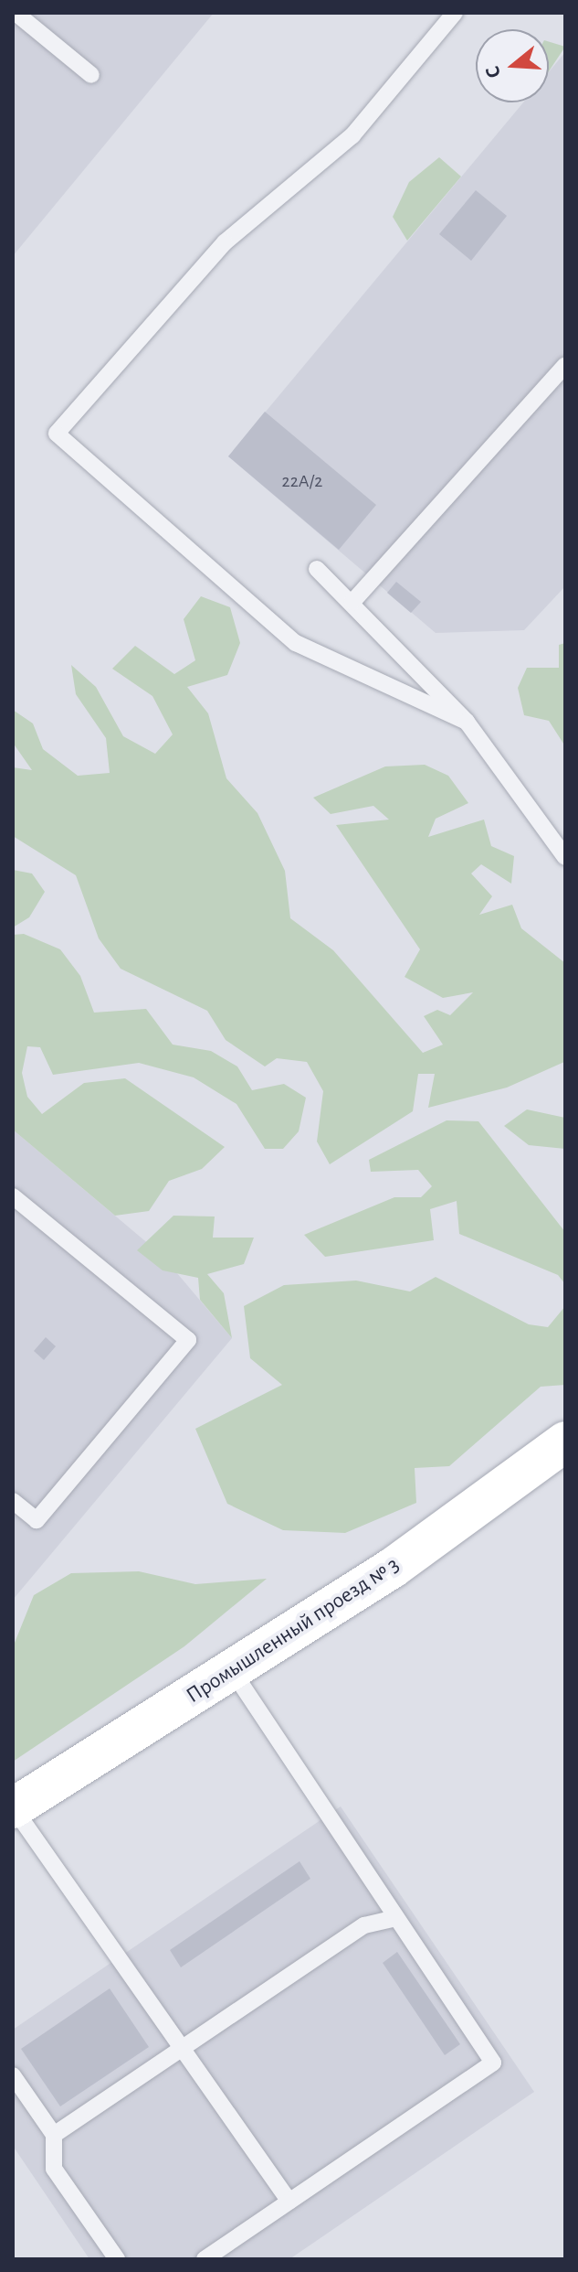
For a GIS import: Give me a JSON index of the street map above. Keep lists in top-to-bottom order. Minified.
{"streets":{"street":["Промышленный проезд № 3"]},"house_numbers":["22А/2"],"north":"left"}
